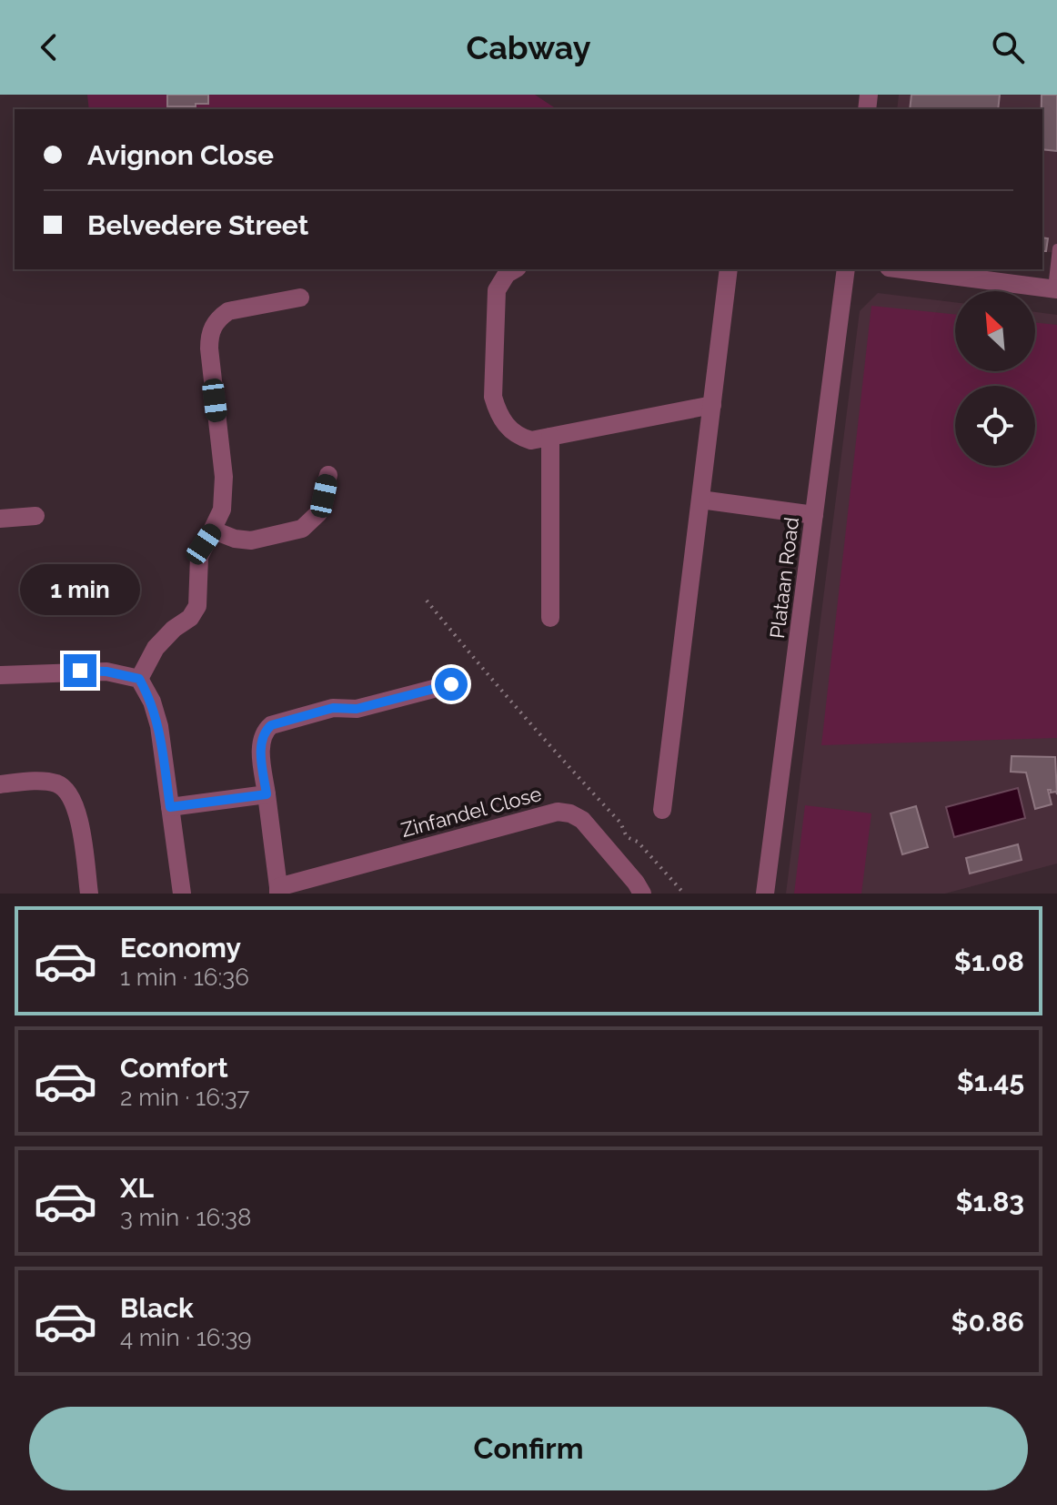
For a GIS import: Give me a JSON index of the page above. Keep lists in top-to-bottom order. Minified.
{"streets":{"street":["Plataan Road","Zinfandel Close"]},"north":"top left","page":{"header":"Cabway","banner":["Avignon Close","Belvedere Street"],"bubble":"1 min","list":[{"name":"Economy","note":"1 min · 16:36","value":"$1.08"},{"name":"Comfort","note":"2 min · 16:37","value":"$1.45"},{"name":"XL","note":"3 min · 16:38","value":"$1.83"},{"name":"Black","note":"4 min · 16:39","value":"$0.86"}],"buttons":"Confirm"}}
